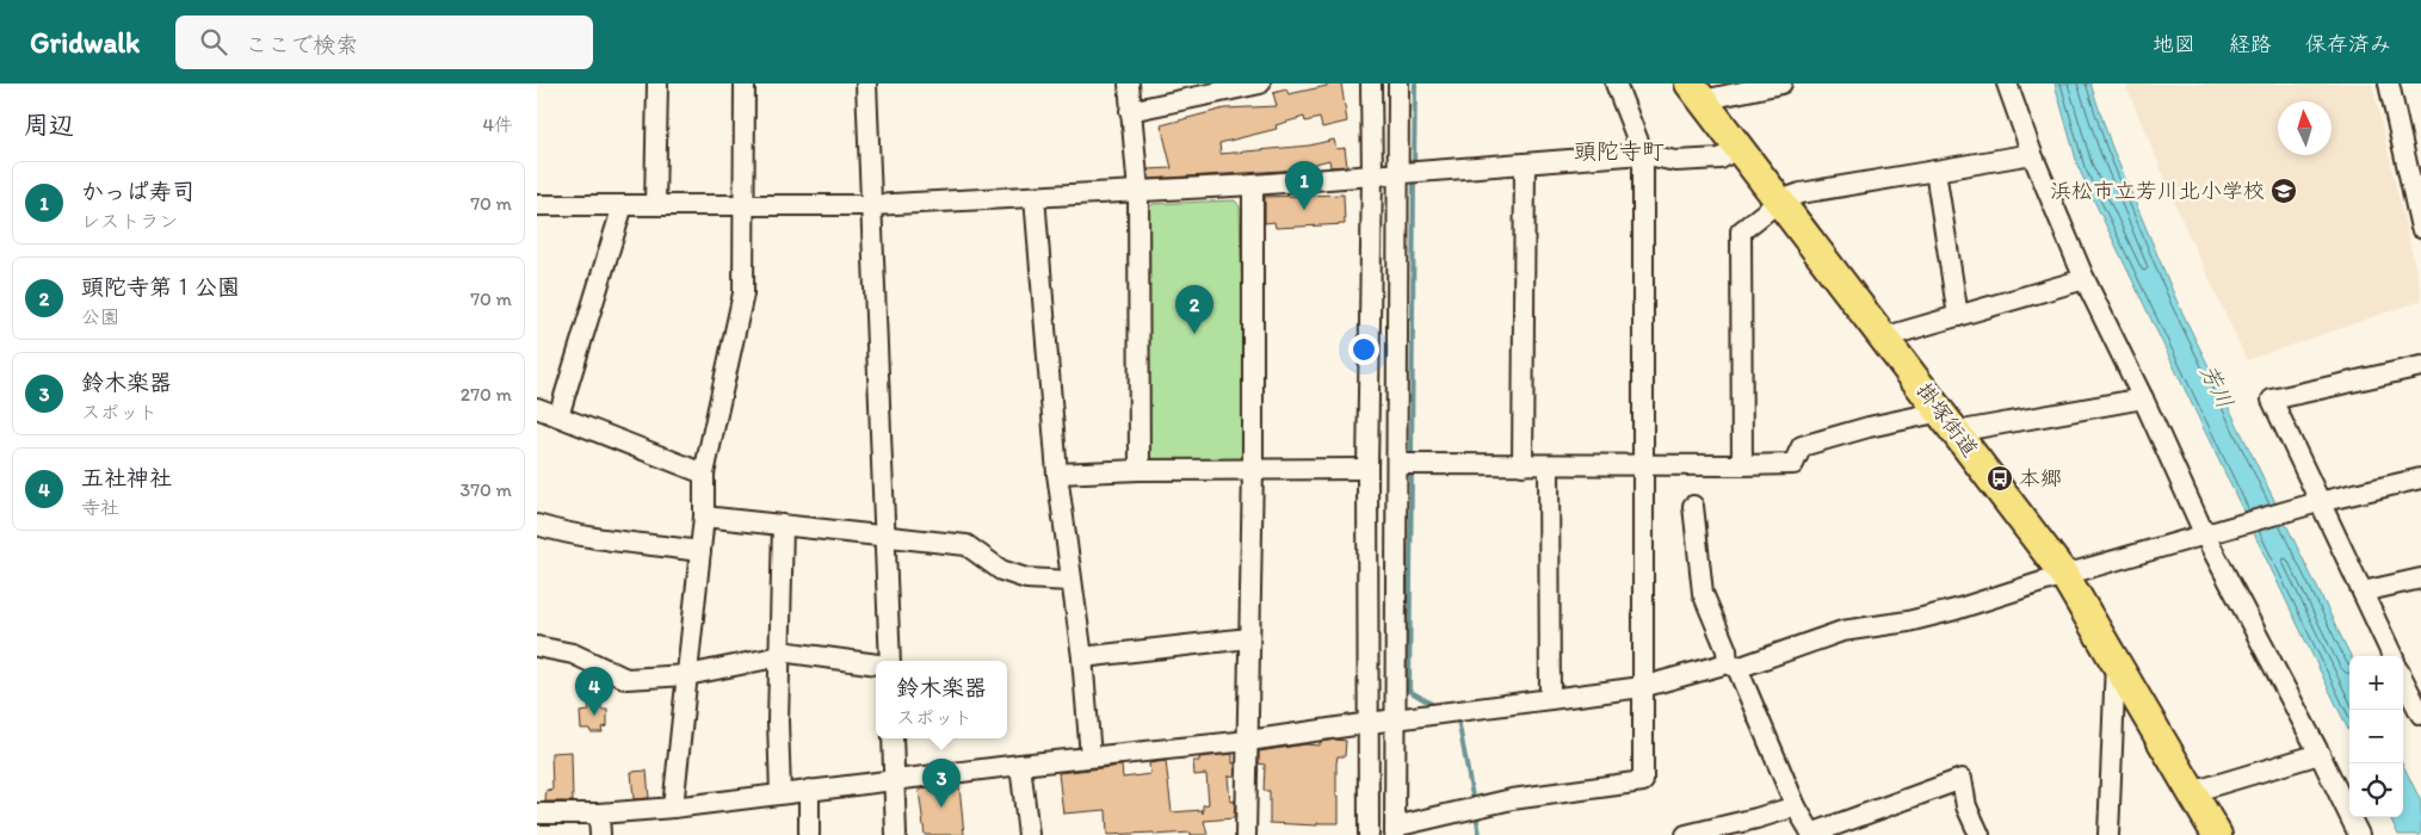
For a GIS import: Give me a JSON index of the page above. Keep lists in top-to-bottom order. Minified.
{"streets":{"highway":["掛塚街道"]},"districts":["頭陀寺町"],"water":["芳川"],"places":{"school or university":["浜松市立芳川北小学校"],"bus stop":["本郷"]},"north":"top","page":{"header":"Gridwalk","search":"ここで検索","nav":["地図","経路","保存済み"],"heading":["周辺","4件"],"list":[{"mark":"1","name":"かっぱ寿司","note":"レストラン","value":"70 m"},{"mark":"2","name":"頭陀寺第１公園","note":"公園","value":"70 m"},{"mark":"3","name":"鈴木楽器","note":"スポット","value":"270 m"},{"mark":"4","name":"五社神社","note":"寺社","value":"370 m"}],"pins":["1","2","4","3"],"map_buttons":["+","−"],"popup":["鈴木楽器","スポット"]}}
